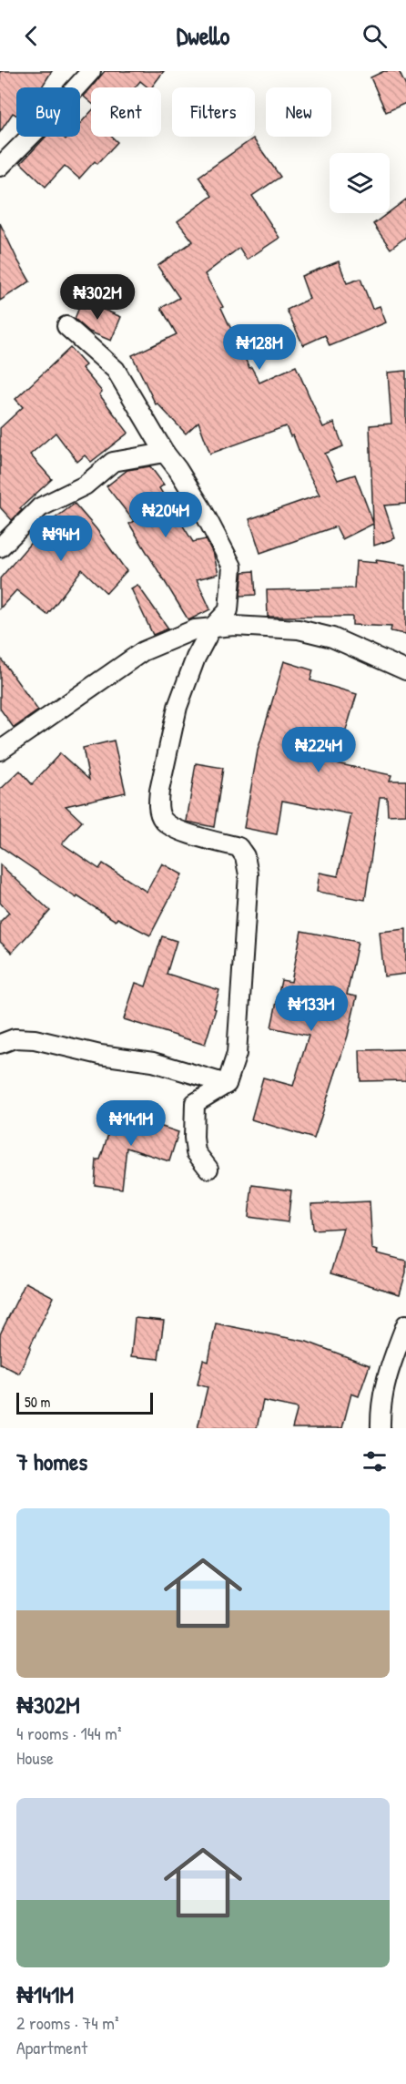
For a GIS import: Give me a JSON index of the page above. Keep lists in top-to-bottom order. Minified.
{"scale_bar":"50 m","page":{"header":"Dwello","chip":["Buy","Rent","Filters","New"],"price":["₦302M","₦128M","₦204M","₦94M","₦224M","₦133M","₦141M"],"scale":"50 m","heading":"7 homes","list":[{"name":"₦302M","note":"4 rooms · 144 m² · House"},{"name":"₦141M","note":"2 rooms · 74 m² · Apartment"}]}}
